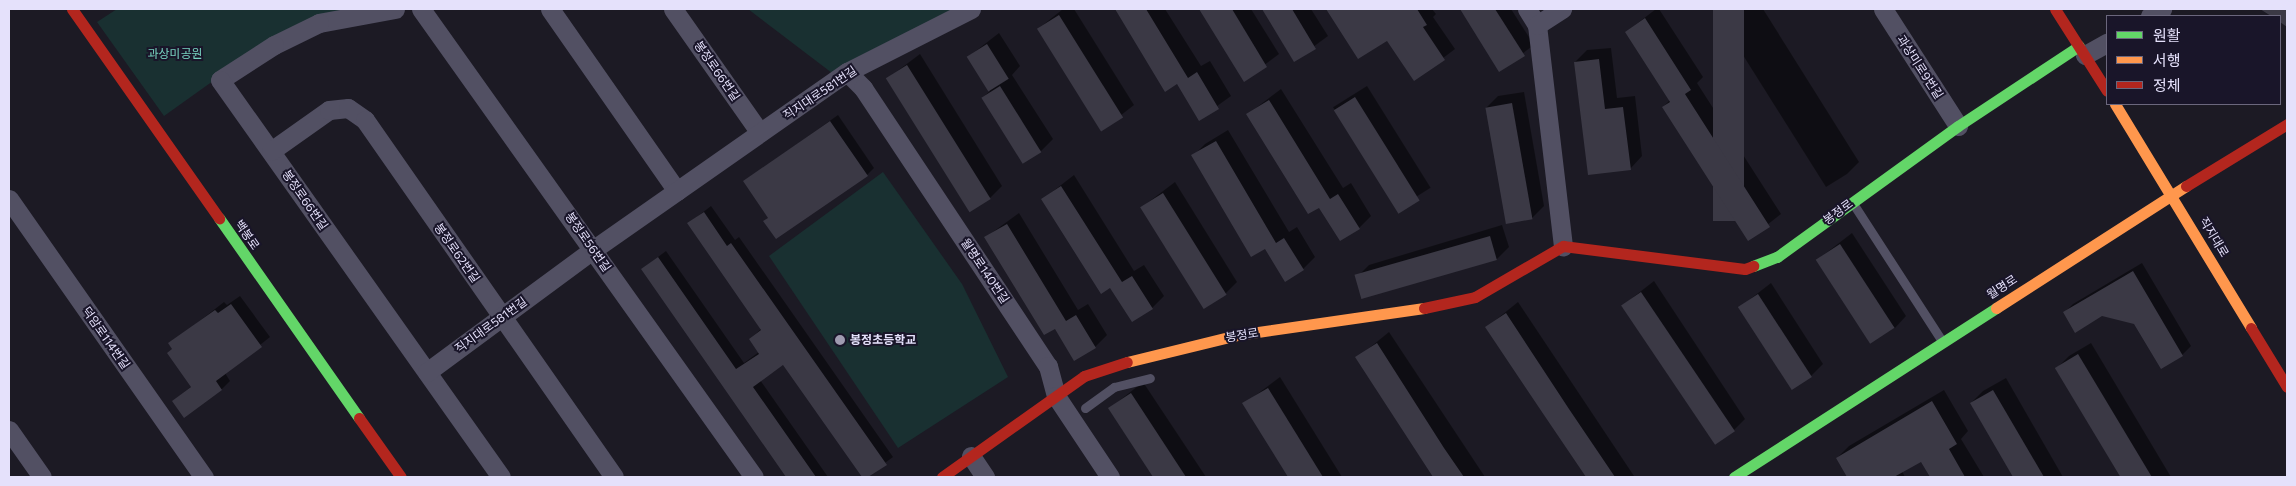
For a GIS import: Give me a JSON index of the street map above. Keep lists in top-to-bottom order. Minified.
{"streets":{"street":["과상미로9번길","봉정로66번길","직지대로581번길","봉정로","백봉로","직지대로","봉정로56번길","봉정로62번길","월명로140번길","월명로","덕암로114번길"]},"crossings":[["과상미로9번길","봉정로"],["봉정로66번길","직지대로581번길"],["봉정로66번길","봉정로62번길"],["직지대로581번길","봉정로56번길"],["직지대로581번길","봉정로62번길"],["직지대로581번길","월명로140번길"],["봉정로","월명로140번길"],["직지대로","월명로"]],"parks":["과상미공원"],"places":["봉정초등학교"],"legend":["원활","서행","정체"]}
